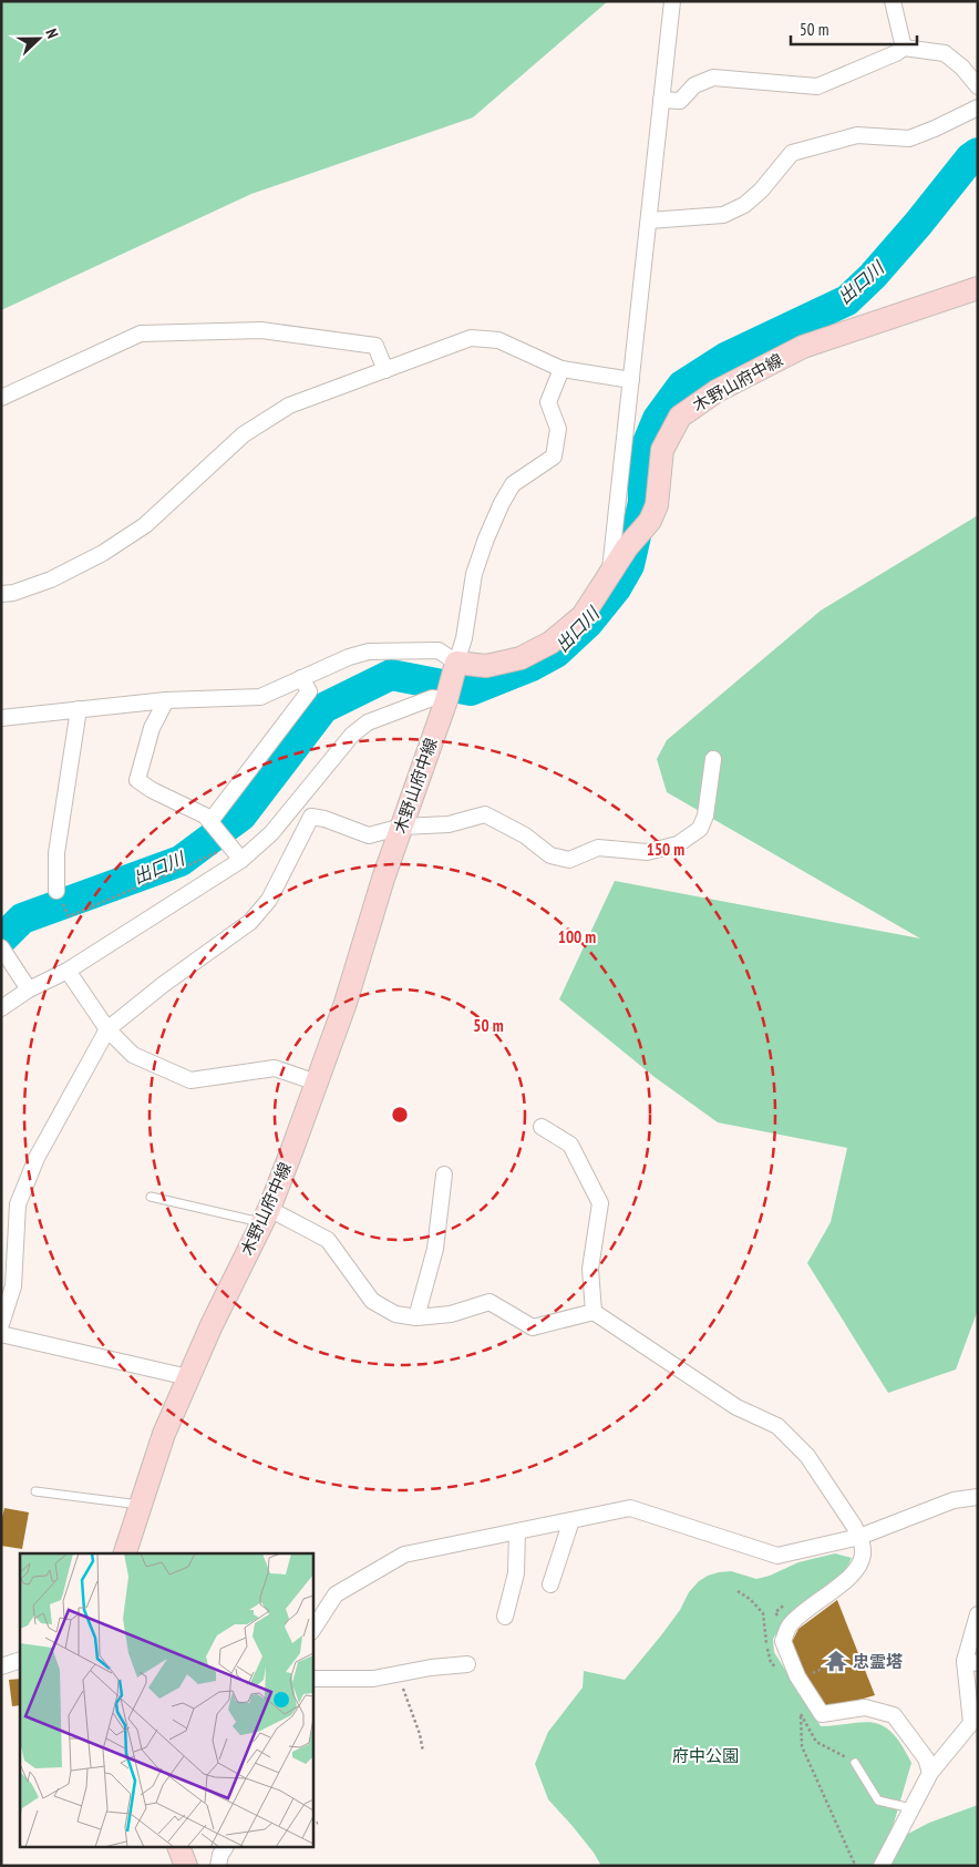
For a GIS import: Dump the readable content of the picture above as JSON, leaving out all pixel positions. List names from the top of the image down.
{
  "streets": {
    "main road": ["木野山府中線"]
  },
  "water": ["出口川"],
  "parks": ["府中公園"],
  "places": {
    "temple": ["忠霊塔"]
  },
  "scale_bar": "50 m",
  "north": "right",
  "rings": ["150 m", "100 m", "50 m"]
}
